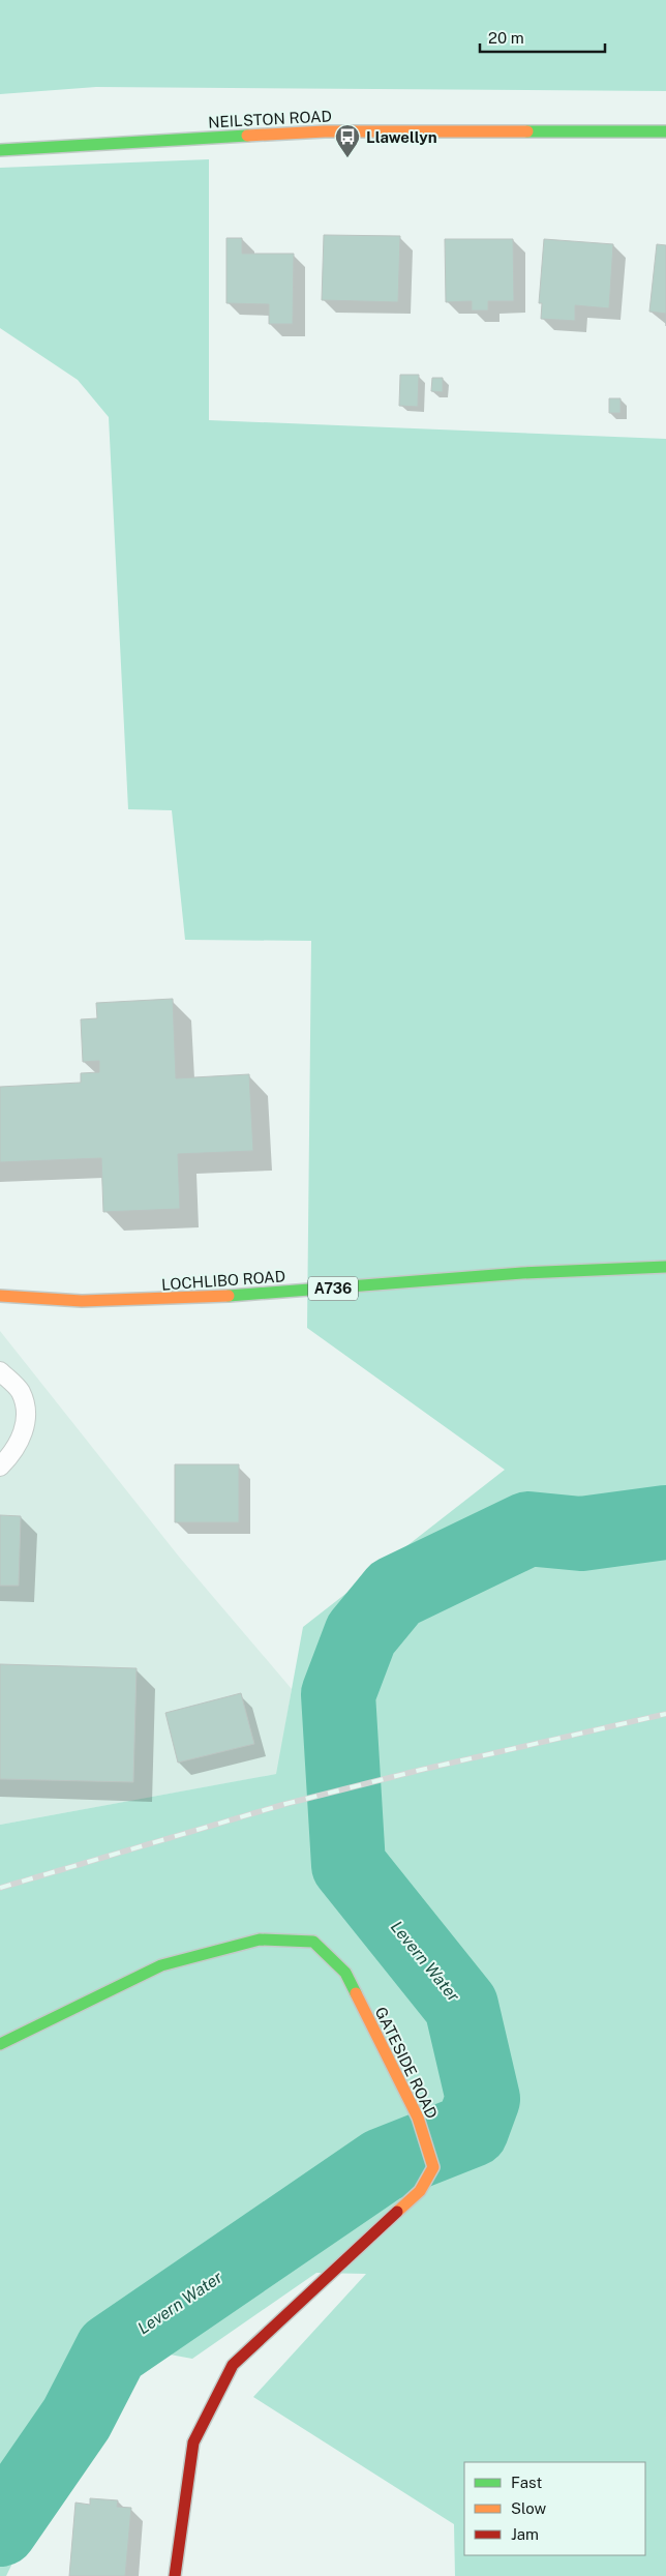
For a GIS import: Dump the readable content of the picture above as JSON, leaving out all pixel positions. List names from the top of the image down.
{
  "streets": {
    "street": [
      "NEILSTON ROAD",
      "LOCHLIBO ROAD",
      "A736",
      "GATESIDE ROAD"
    ]
  },
  "water": ["Levern Water"],
  "places": {
    "bus stop": ["Llawellyn"]
  },
  "legend": ["Fast", "Slow", "Jam"],
  "scale_bar": "20 m"
}
